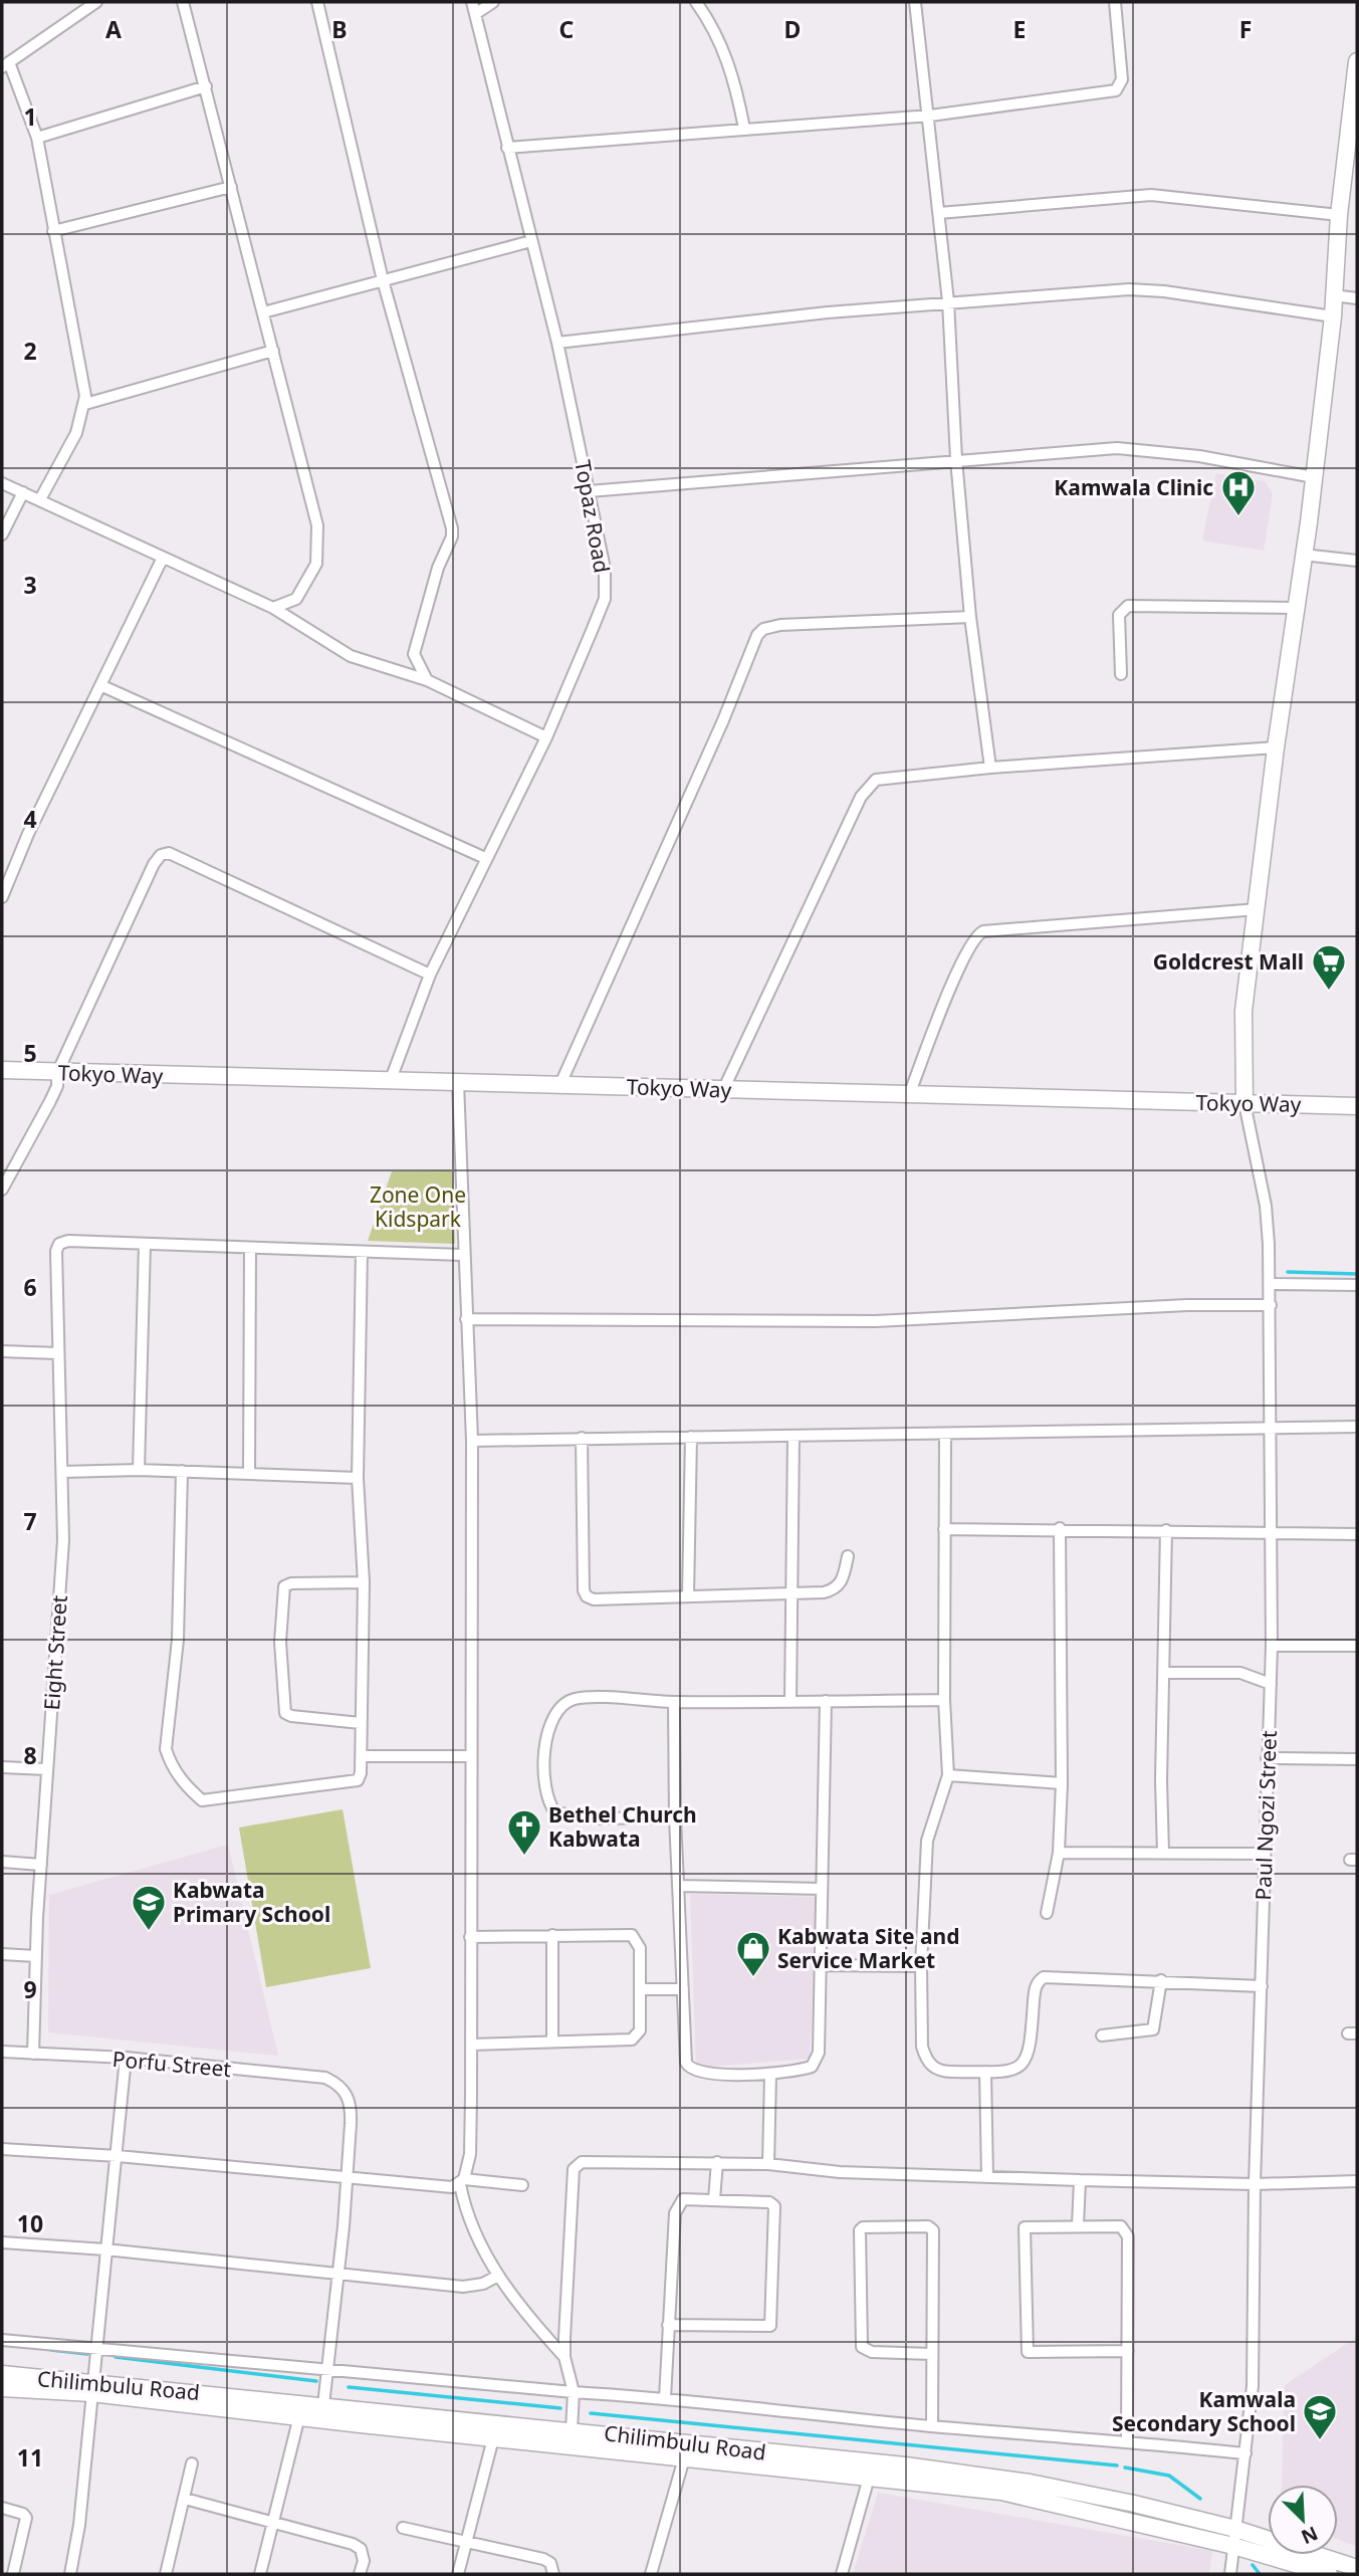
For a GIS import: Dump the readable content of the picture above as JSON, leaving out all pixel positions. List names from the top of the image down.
{
  "streets": {
    "main road": ["Tokyo Way", "Chilimbulu Road"],
    "street": [
      "Topaz Road",
      "Eight Street",
      "Paul Ngozi Street",
      "Porfu Street"
    ]
  },
  "crossings": [
    ["Topaz Road", "Tokyo Way"],
    ["Tokyo Way", "Paul Ngozi Street"],
    ["Eight Street", "Porfu Street"],
    ["Paul Ngozi Street", "Chilimbulu Road"]
  ],
  "parks": ["Zone One Kidspark"],
  "places": {
    "hospital": ["Kamwala Clinic"],
    "supermarket": ["Goldcrest Mall"],
    "church": ["Bethel Church Kabwata"],
    "school or university": ["Kabwata Primary School", "Kamwala Secondary School"],
    "shop": ["Kabwata Site and Service Market"]
  },
  "north": "bottom right",
  "grid": {
    "columns": [
      "A",
      "B",
      "C",
      "D",
      "E",
      "F"
    ],
    "rows": [
      "1",
      "2",
      "3",
      "4",
      "5",
      "6",
      "7",
      "8",
      "9",
      "10",
      "11"
    ]
  }
}
